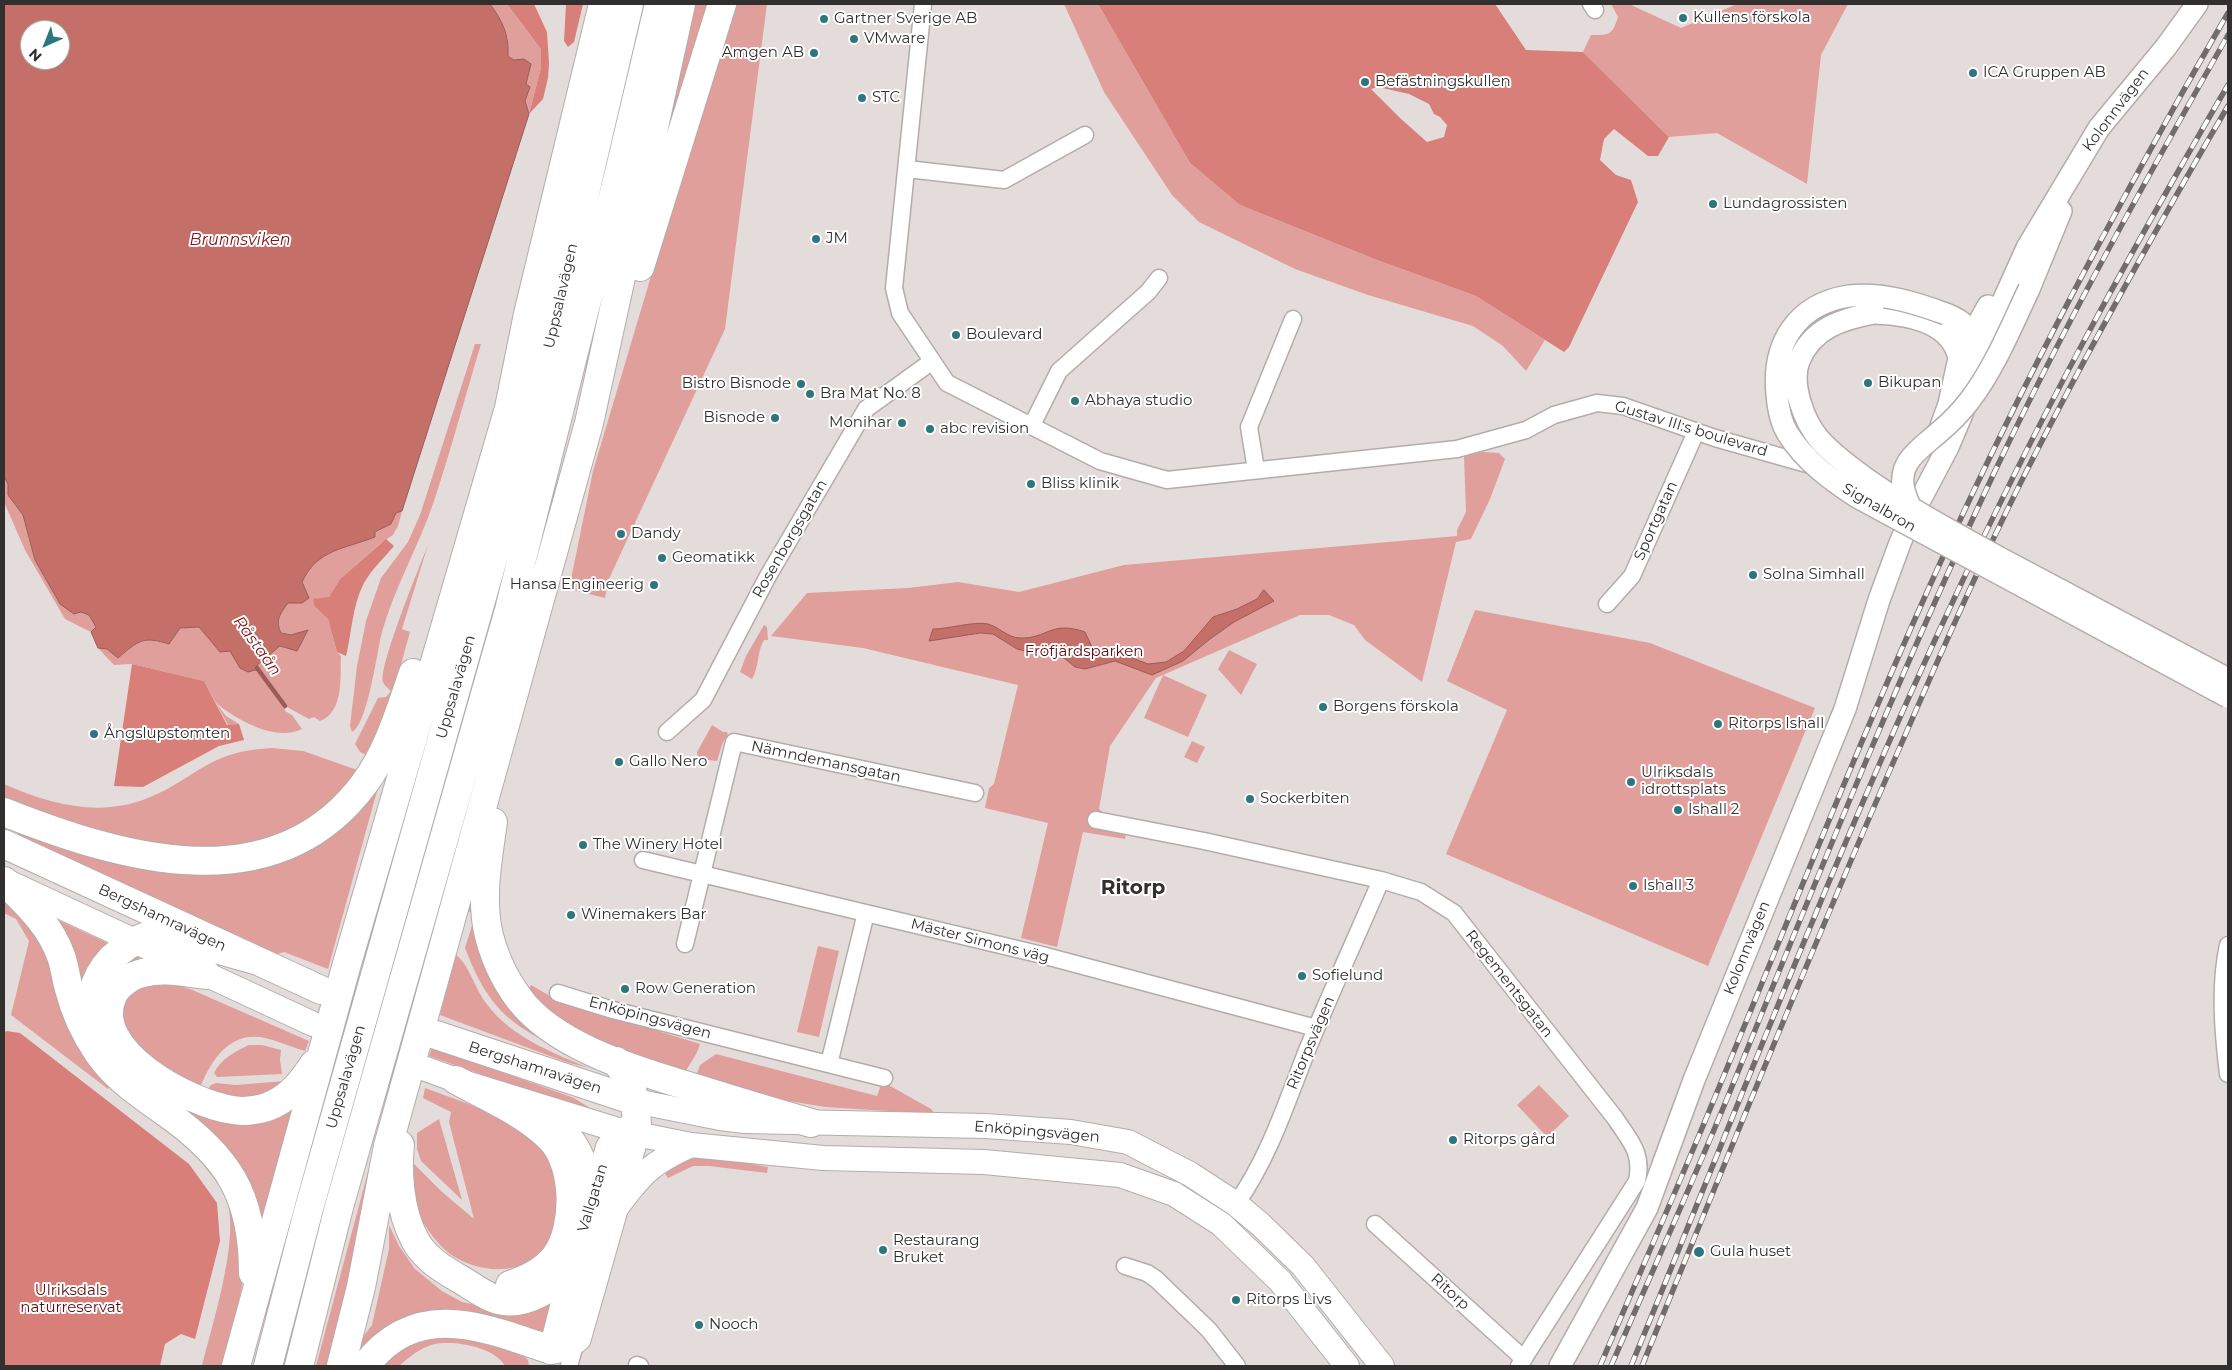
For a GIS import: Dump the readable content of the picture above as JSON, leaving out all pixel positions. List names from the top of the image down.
{
  "streets": {
    "highway": ["Uppsalavägen", "Bergshamravägen", "Vallgatan"],
    "main road": ["Enköpingsvägen"],
    "street": [
      "Kolonnvägen",
      "Gustav III:s boulevard",
      "Signalbron",
      "Sportgatan",
      "Rosenborgsgatan",
      "Nämndemansgatan",
      "Mäster Simons väg",
      "Regementsgatan",
      "Ritorpsvägen",
      "Ritorp"
    ]
  },
  "crossings": [
    ["Kolonnvägen", "Gustav III:s boulevard"],
    ["Kolonnvägen", "Signalbron"],
    ["Gustav III:s boulevard", "Signalbron"],
    ["Gustav III:s boulevard", "Sportgatan"],
    ["Gustav III:s boulevard", "Rosenborgsgatan"],
    ["Nämndemansgatan", "Mäster Simons väg"],
    ["Bergshamravägen", "Enköpingsvägen"],
    ["Bergshamravägen", "Vallgatan"],
    ["Mäster Simons väg", "Ritorpsvägen"],
    ["Regementsgatan", "Ritorpsvägen"],
    ["Regementsgatan", "Ritorp"],
    ["Enköpingsvägen", "Ritorpsvägen"],
    ["Enköpingsvägen", "Vallgatan"]
  ],
  "districts": ["Ritorp"],
  "water": ["Brunnsviken", "Råstaån"],
  "parks": ["Fröfjärdsparken", "Ulriksdals naturreservat"],
  "places": [
    "Kullens förskola",
    "Gartner Sverige AB",
    "VMware",
    "Amgen AB",
    "ICA Gruppen AB",
    "Befästningskullen",
    "STC",
    "Lundagrossisten",
    "JM",
    "Boulevard",
    "Bikupan",
    "Bistro Bisnode",
    "Bra Mat No. 8",
    "Abhaya studio",
    "Bisnode",
    "Monihar",
    "abc revision",
    "Bliss klinik",
    "Dandy",
    "Geomatikk",
    "Solna Simhall",
    "Hansa Engineerig",
    "Borgens förskola",
    "Ritorps Ishall",
    "Ångslupstomten",
    "Gallo Nero",
    "Ulriksdals idrottsplats",
    "Sockerbiten",
    "Ishall 2",
    "The Winery Hotel",
    "Ishall 3",
    "Winemakers Bar",
    "Sofielund",
    "Row Generation",
    "Ritorps gård",
    "Restaurang Bruket",
    "Gula huset",
    "Ritorps Livs",
    "Nooch"
  ],
  "north": "bottom left"
}
